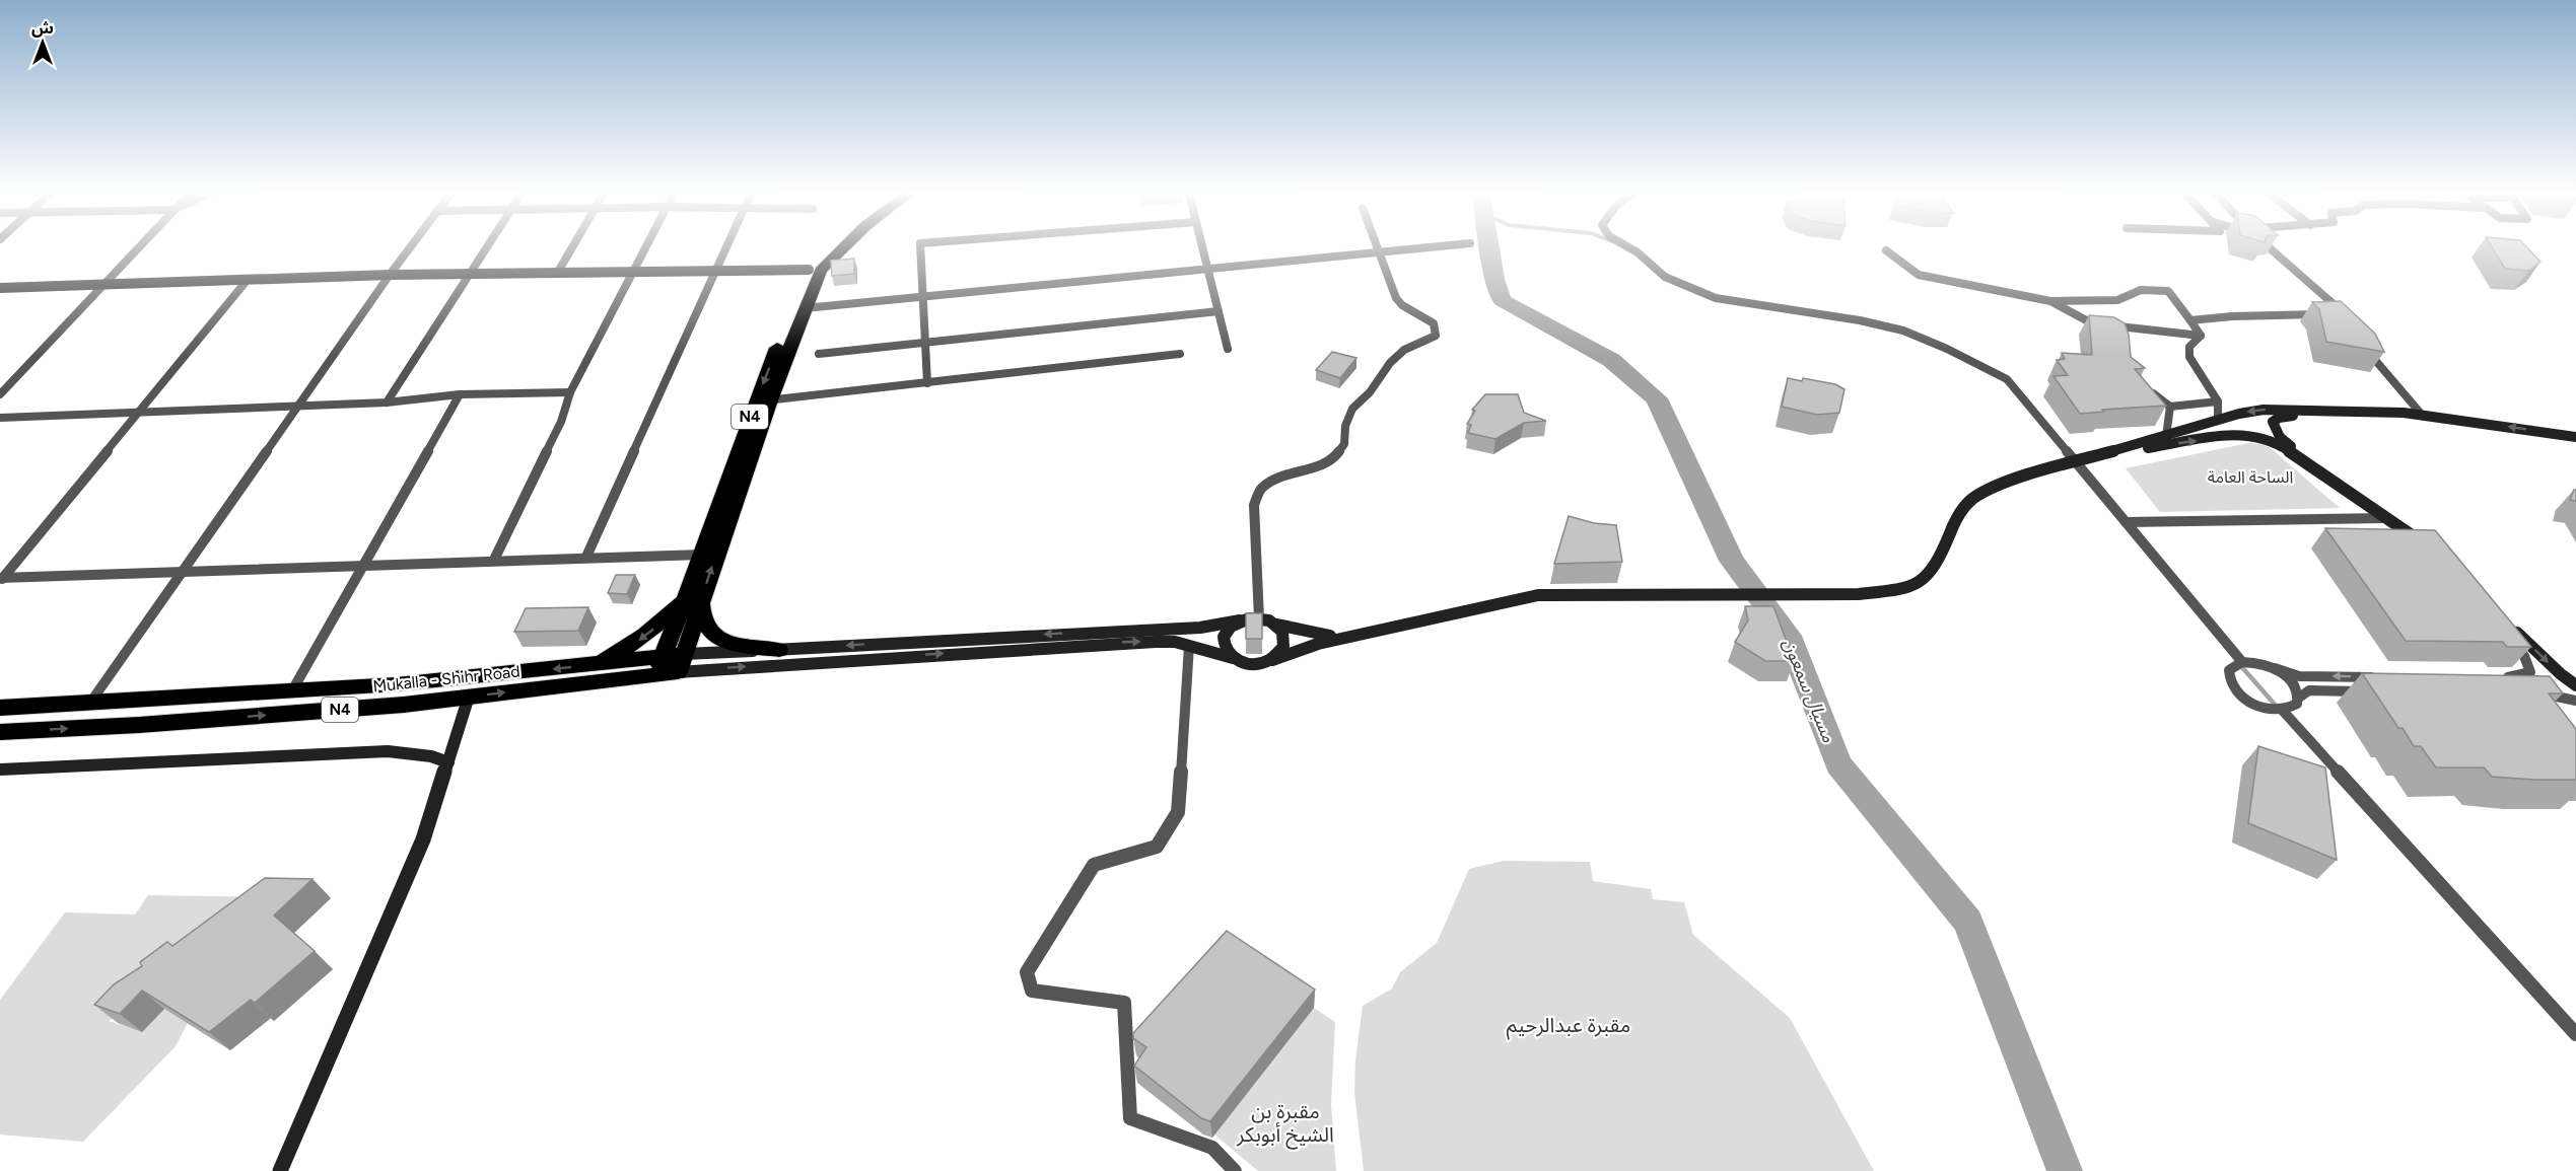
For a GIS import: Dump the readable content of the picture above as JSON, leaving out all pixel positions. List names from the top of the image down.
{
  "streets": {
    "highway": ["N4", "Mukalla - Shihr Road"]
  },
  "crossings": [
    ["N4", "Mukalla - Shihr Road"]
  ],
  "water": ["مسيال سمعون"],
  "parks": ["الساحة العامة", "مقبرة عبدالرحيم", "مقبرة بن الشيخ أبوبكر"],
  "north": "top"
}
